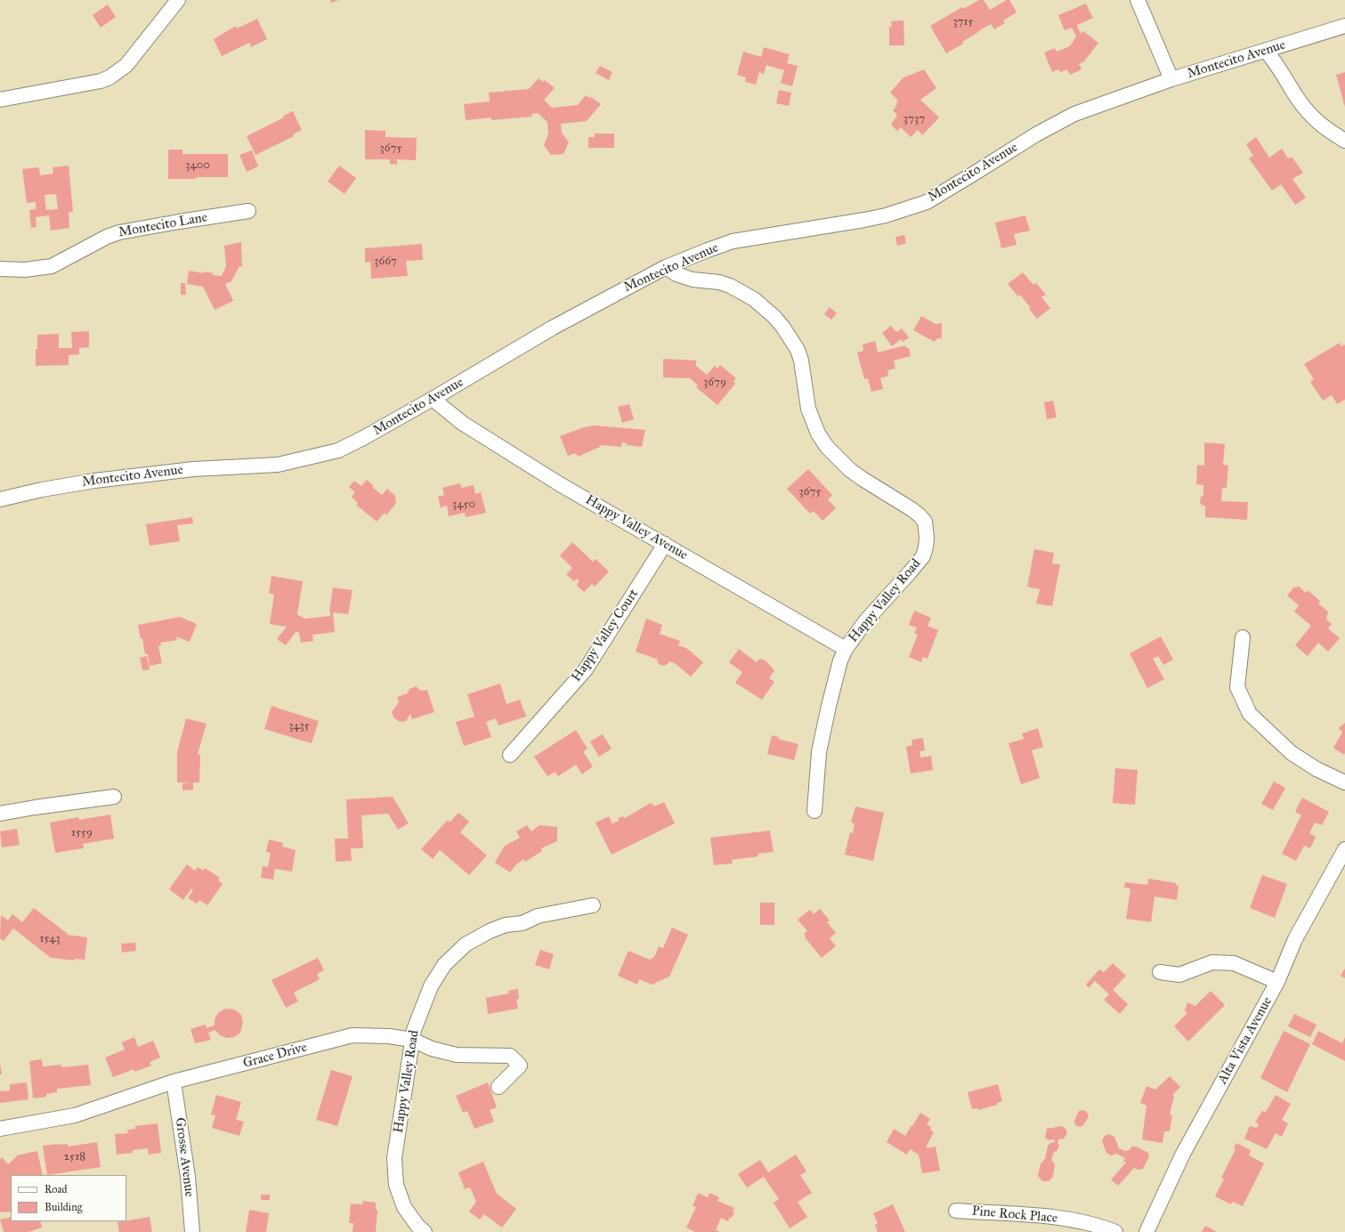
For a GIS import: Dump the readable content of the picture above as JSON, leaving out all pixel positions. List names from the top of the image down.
{
  "streets": {
    "street": [
      "Montecito Avenue",
      "Montecito Lane",
      "Happy Valley Avenue",
      "Happy Valley Road",
      "Happy Valley Court",
      "Alta Vista Avenue",
      "Grace Drive",
      "Grosse Avenue",
      "Pine Rock Place"
    ]
  },
  "crossings": [
    ["Montecito Avenue", "Happy Valley Avenue"],
    ["Montecito Avenue", "Happy Valley Road"],
    ["Happy Valley Avenue", "Happy Valley Road"],
    ["Happy Valley Avenue", "Happy Valley Court"],
    ["Happy Valley Road", "Grace Drive"],
    ["Grace Drive", "Grosse Avenue"]
  ],
  "house_numbers": [
    "3715",
    "3737",
    "3675",
    "3400",
    "3667",
    "3679",
    "3675",
    "3450",
    "3435",
    "1559",
    "1543",
    "2518"
  ],
  "legend": ["Road", "Building"]
}
